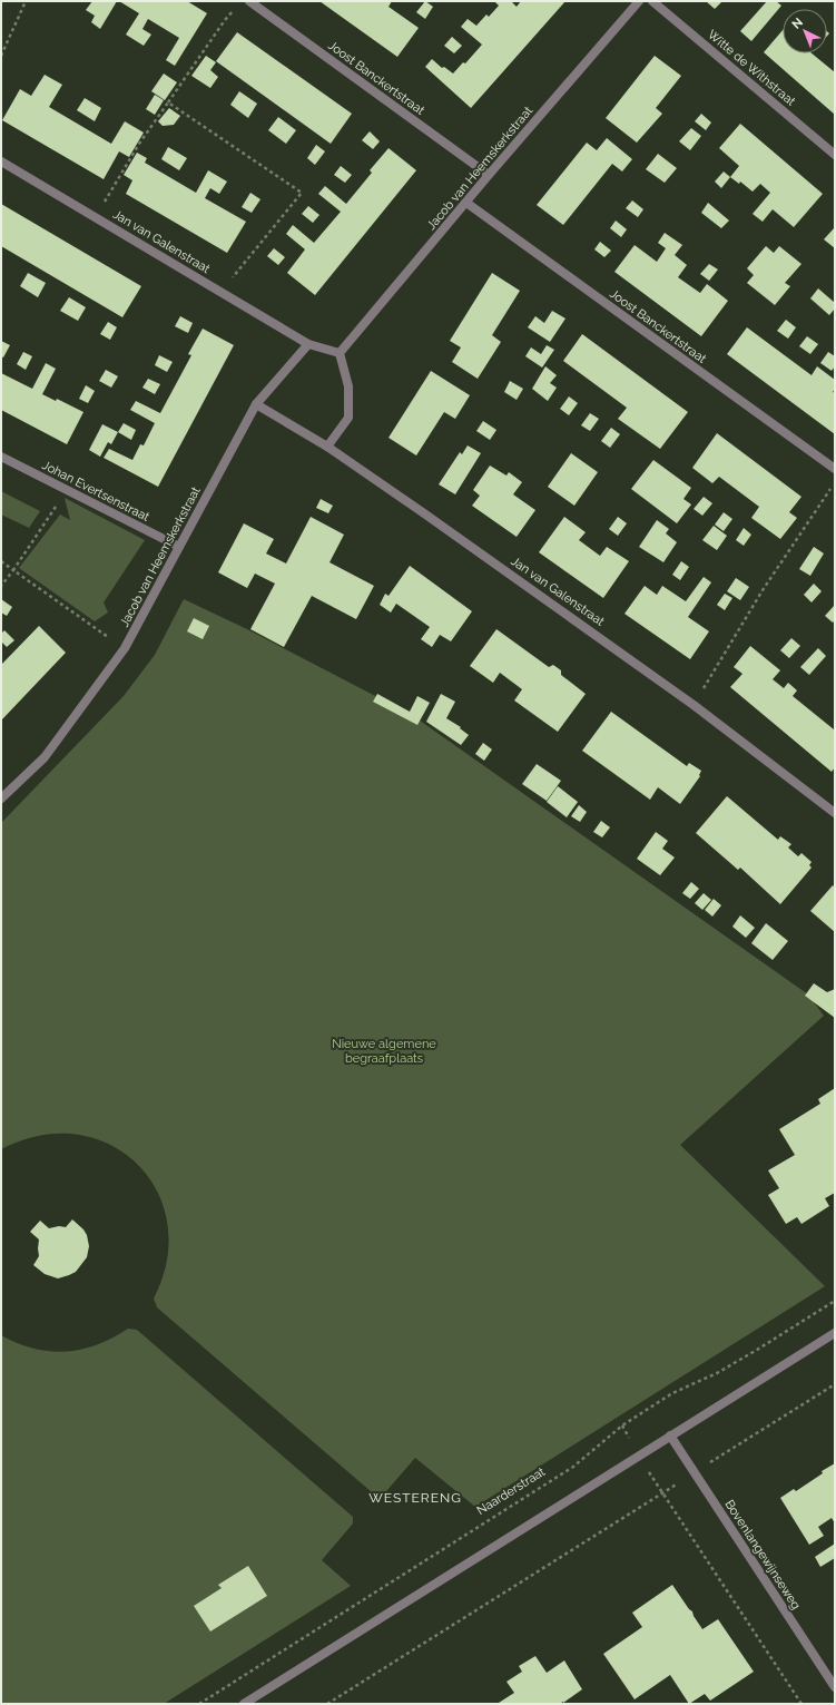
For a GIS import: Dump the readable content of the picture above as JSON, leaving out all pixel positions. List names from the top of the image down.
{
  "streets": {
    "street": [
      "Witte de Withstraat",
      "Joost Banckertstraat",
      "Jacob van Heemskerkstraat",
      "Jan van Galenstraat",
      "Johan Evertsenstraat",
      "Bovenlangewijnseweg"
    ],
    "path": ["Naarderstraat"]
  },
  "crossings": [
    ["Joost Banckertstraat", "Jacob van Heemskerkstraat"],
    ["Jacob van Heemskerkstraat", "Jan van Galenstraat"],
    ["Jacob van Heemskerkstraat", "Johan Evertsenstraat"]
  ],
  "districts": ["WESTERENG"],
  "parks": ["Nieuwe algemene begraafplaats"],
  "north": "top left"
}
